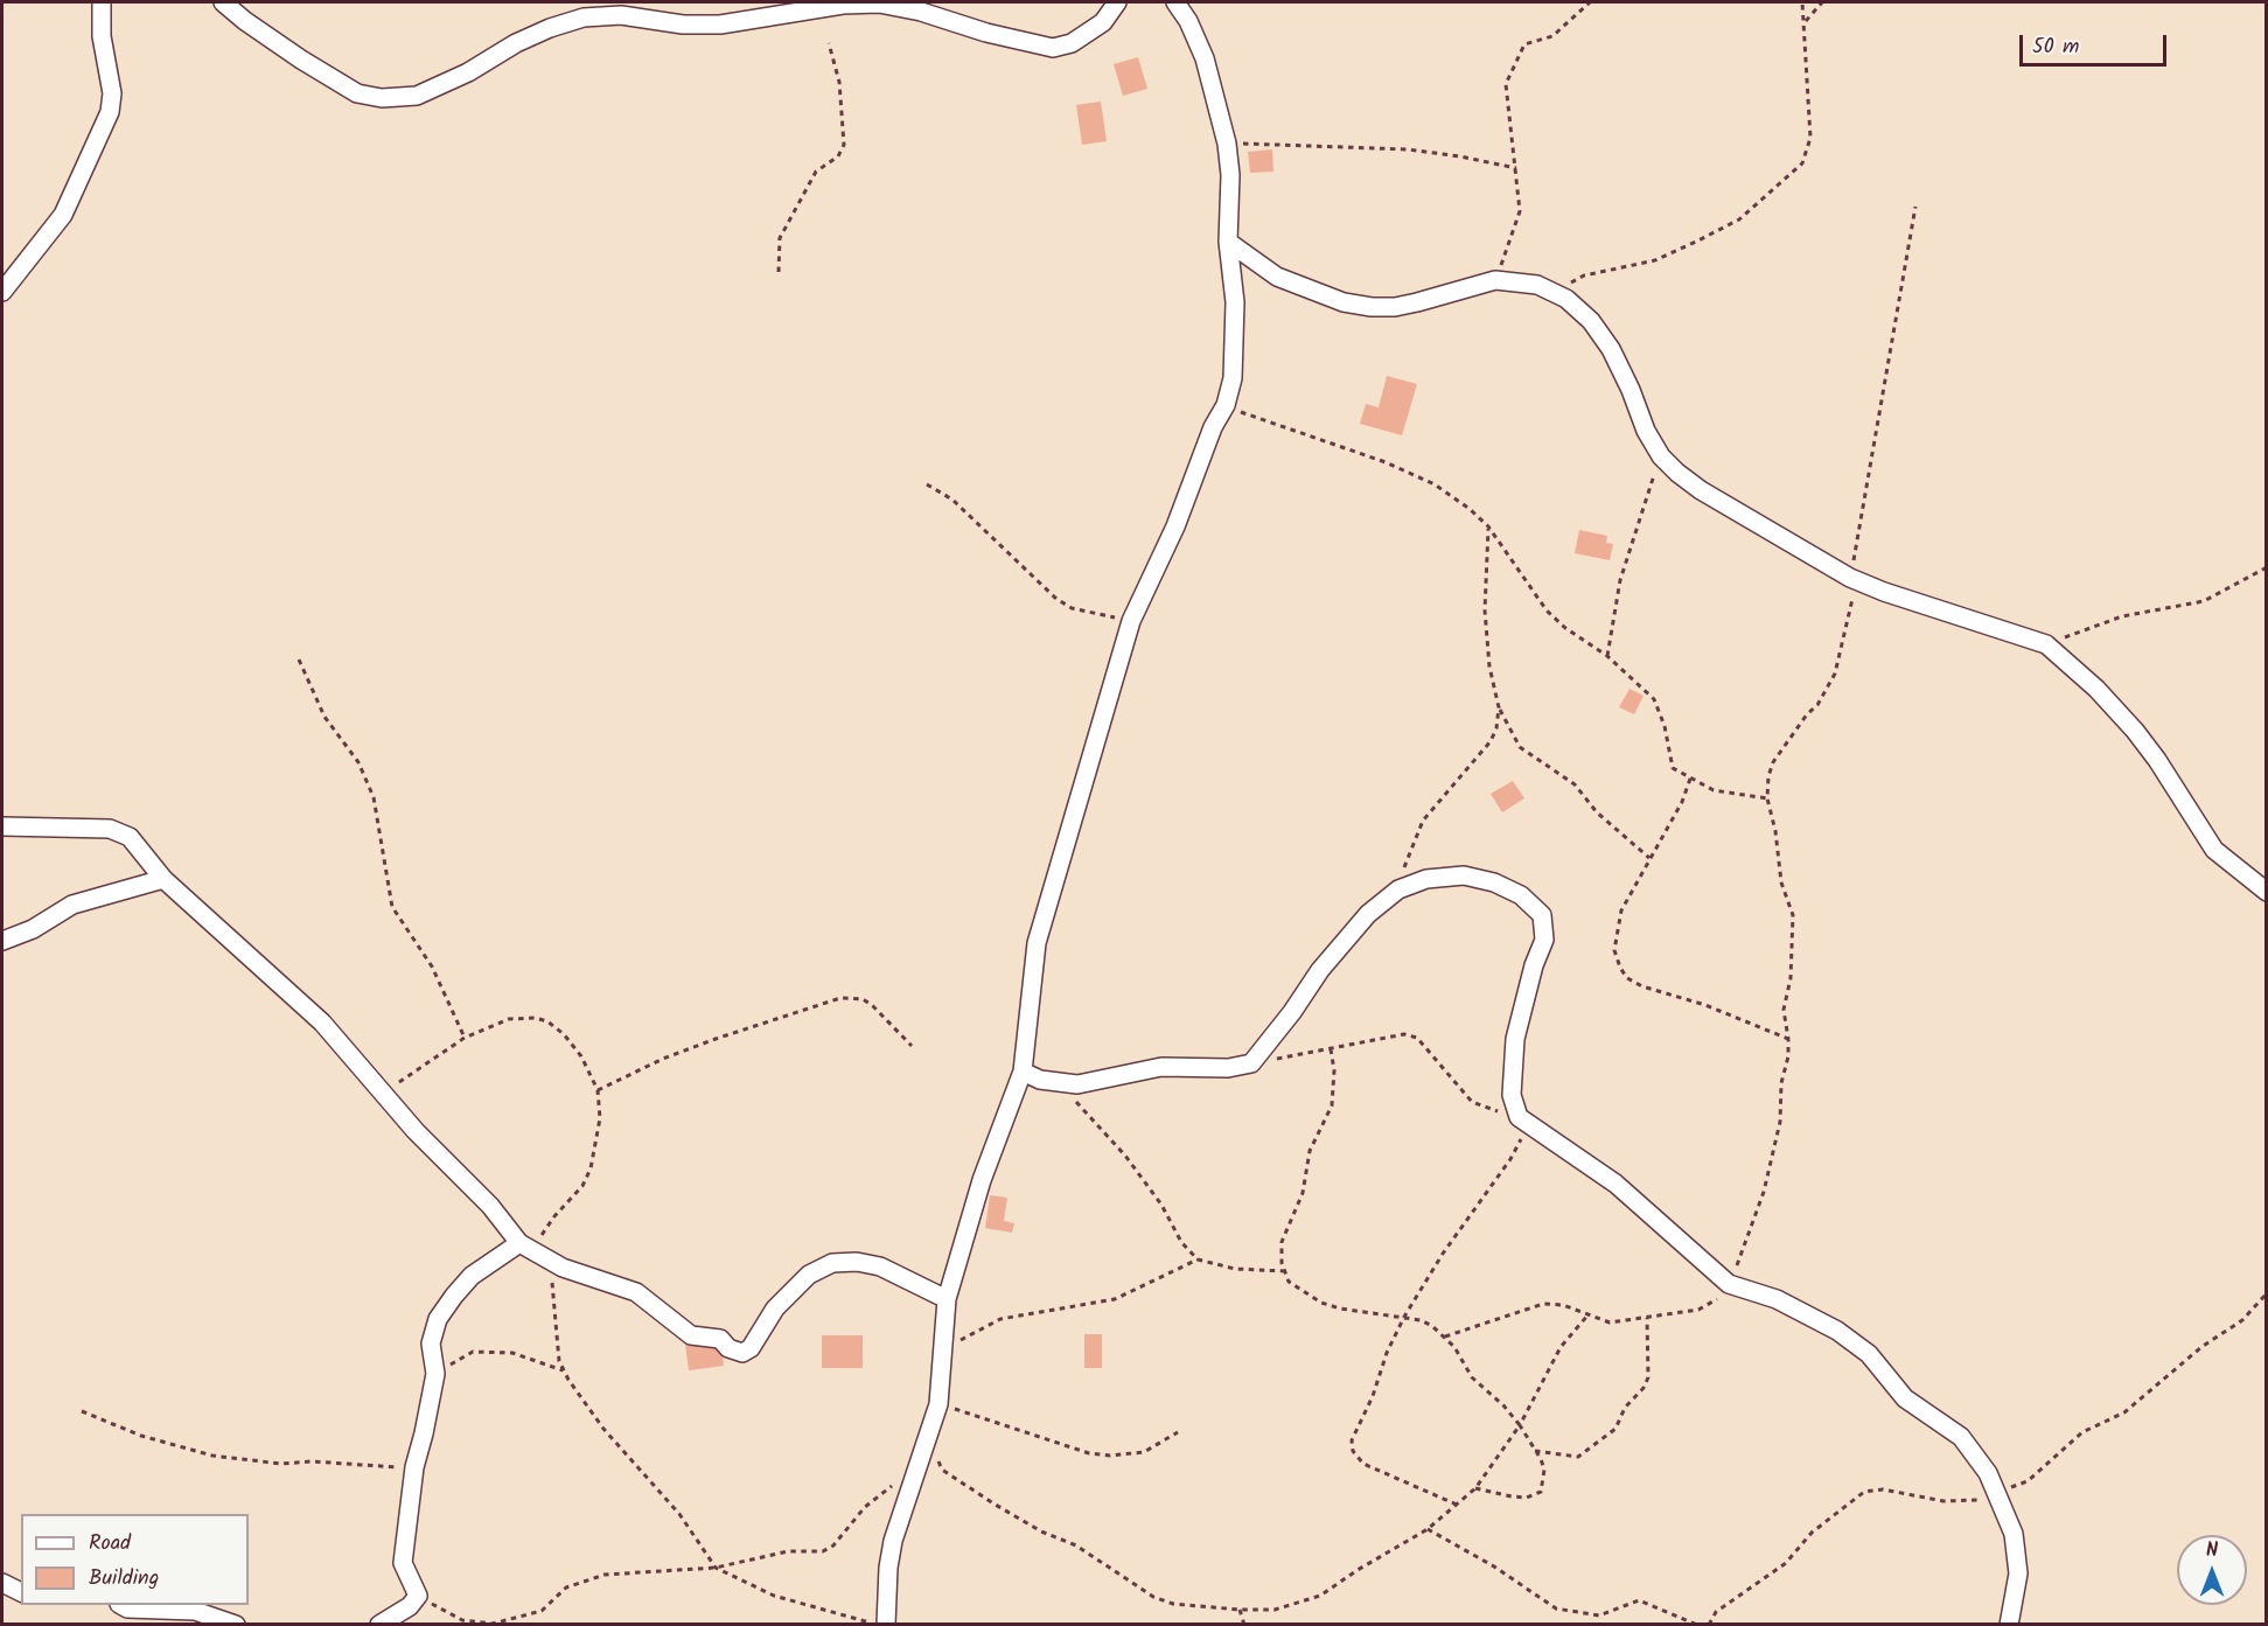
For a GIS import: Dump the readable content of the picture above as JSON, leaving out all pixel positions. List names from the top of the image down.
{
  "legend": ["Road", "Building"],
  "scale_bar": "50 m",
  "north": "top"
}
